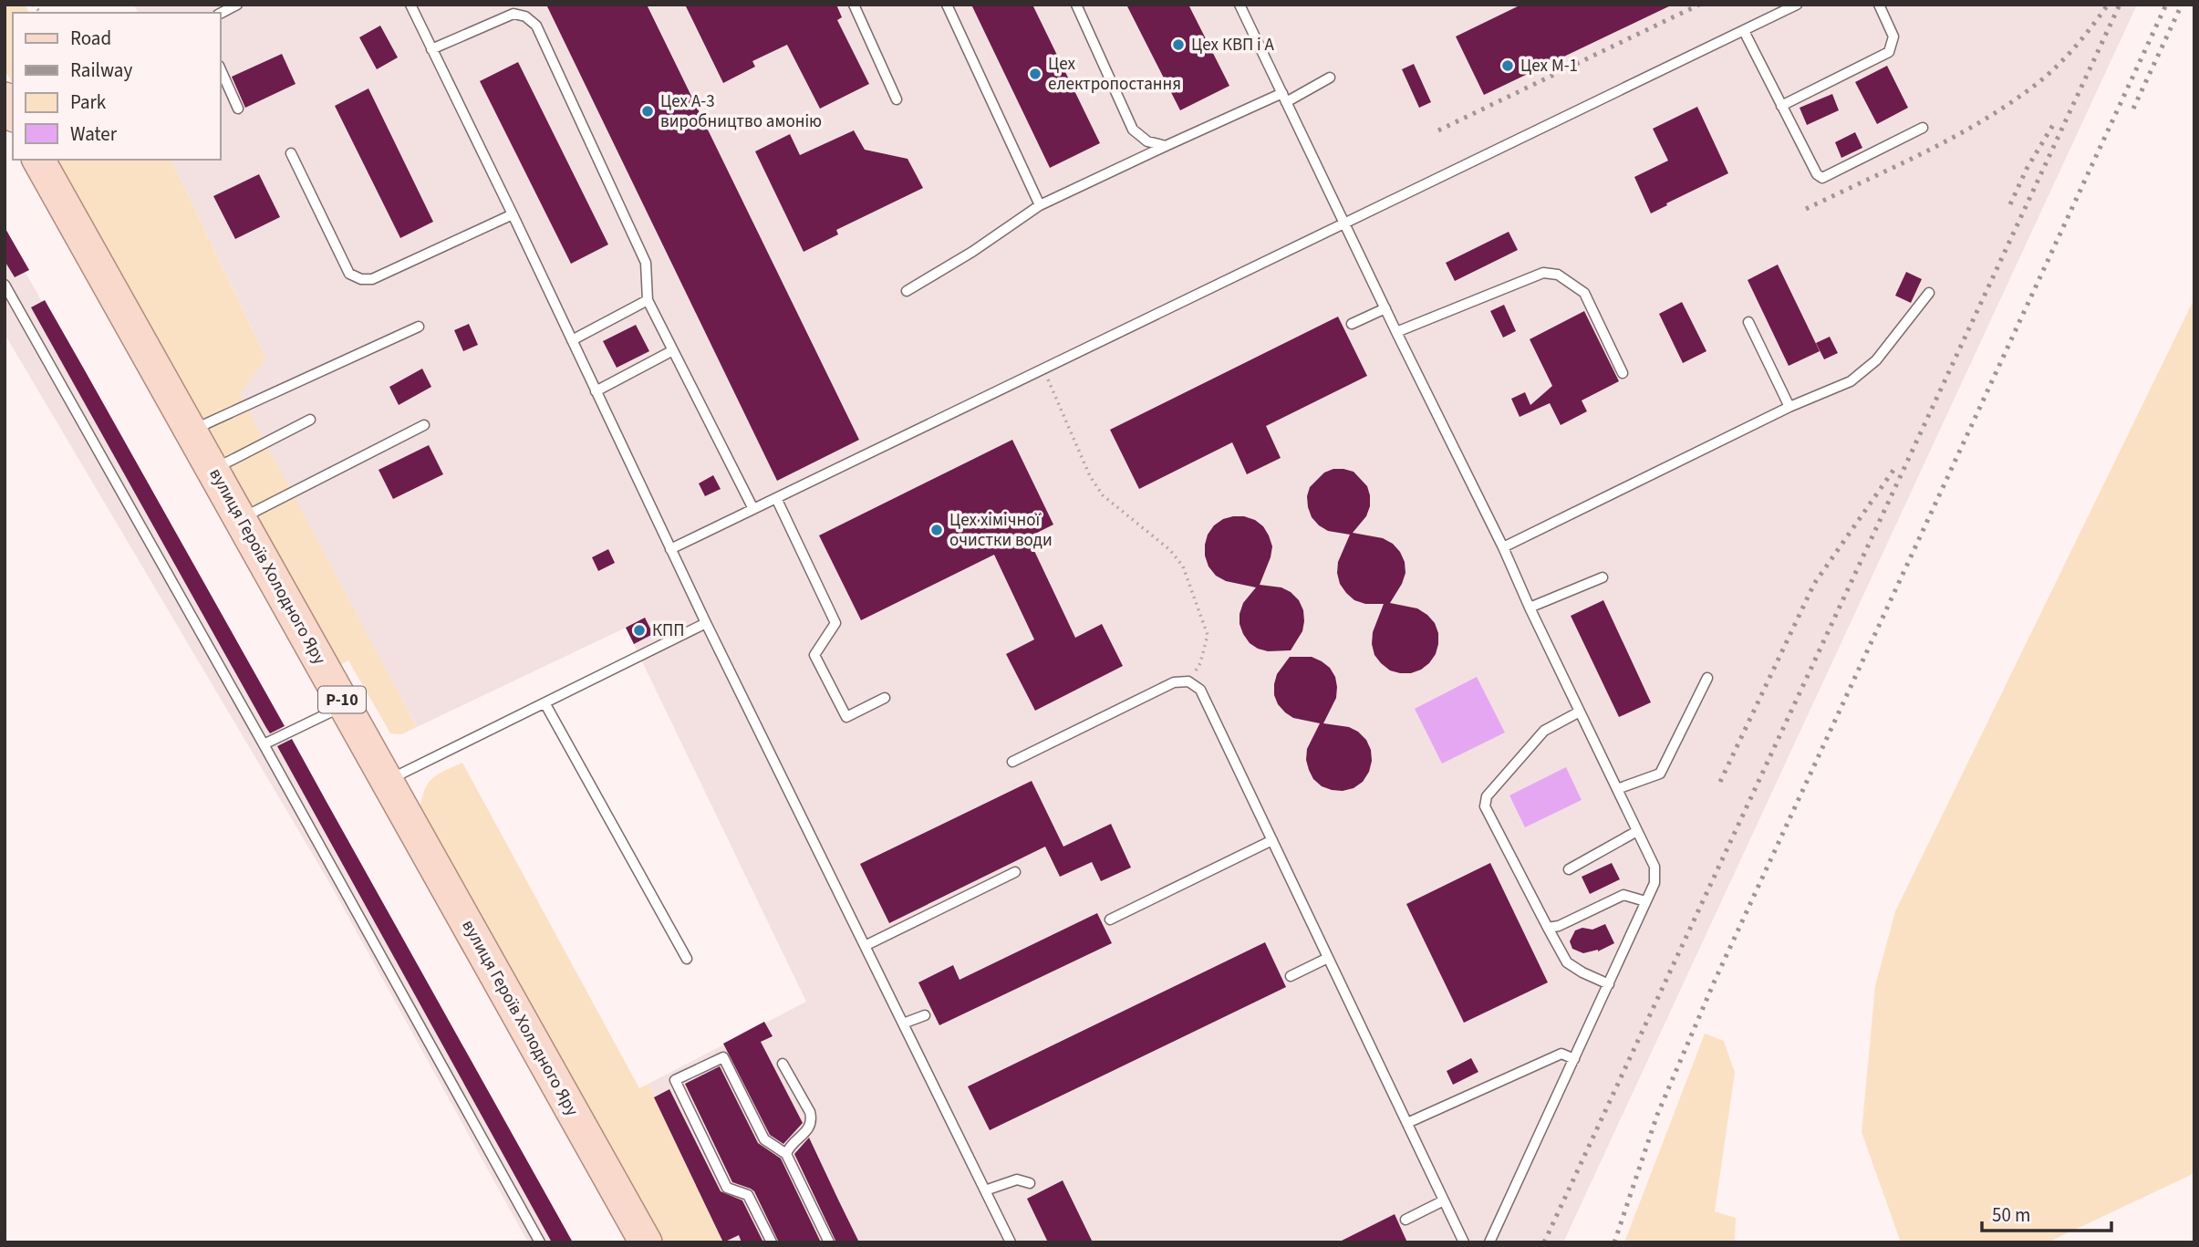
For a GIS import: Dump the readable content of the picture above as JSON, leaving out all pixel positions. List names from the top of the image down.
{
  "streets": {
    "main road": ["вулиця Героїв Холодного Яру", "Р-10"]
  },
  "places": [
    "Цех КВП і А",
    "Цех М-1",
    "Цех електропостання",
    "Цех А-3 виробництво амонію",
    "Цех хімічної очистки води",
    "КПП"
  ],
  "legend": [
    "Road",
    "Railway",
    "Park",
    "Water"
  ],
  "scale_bar": "50 m"
}
